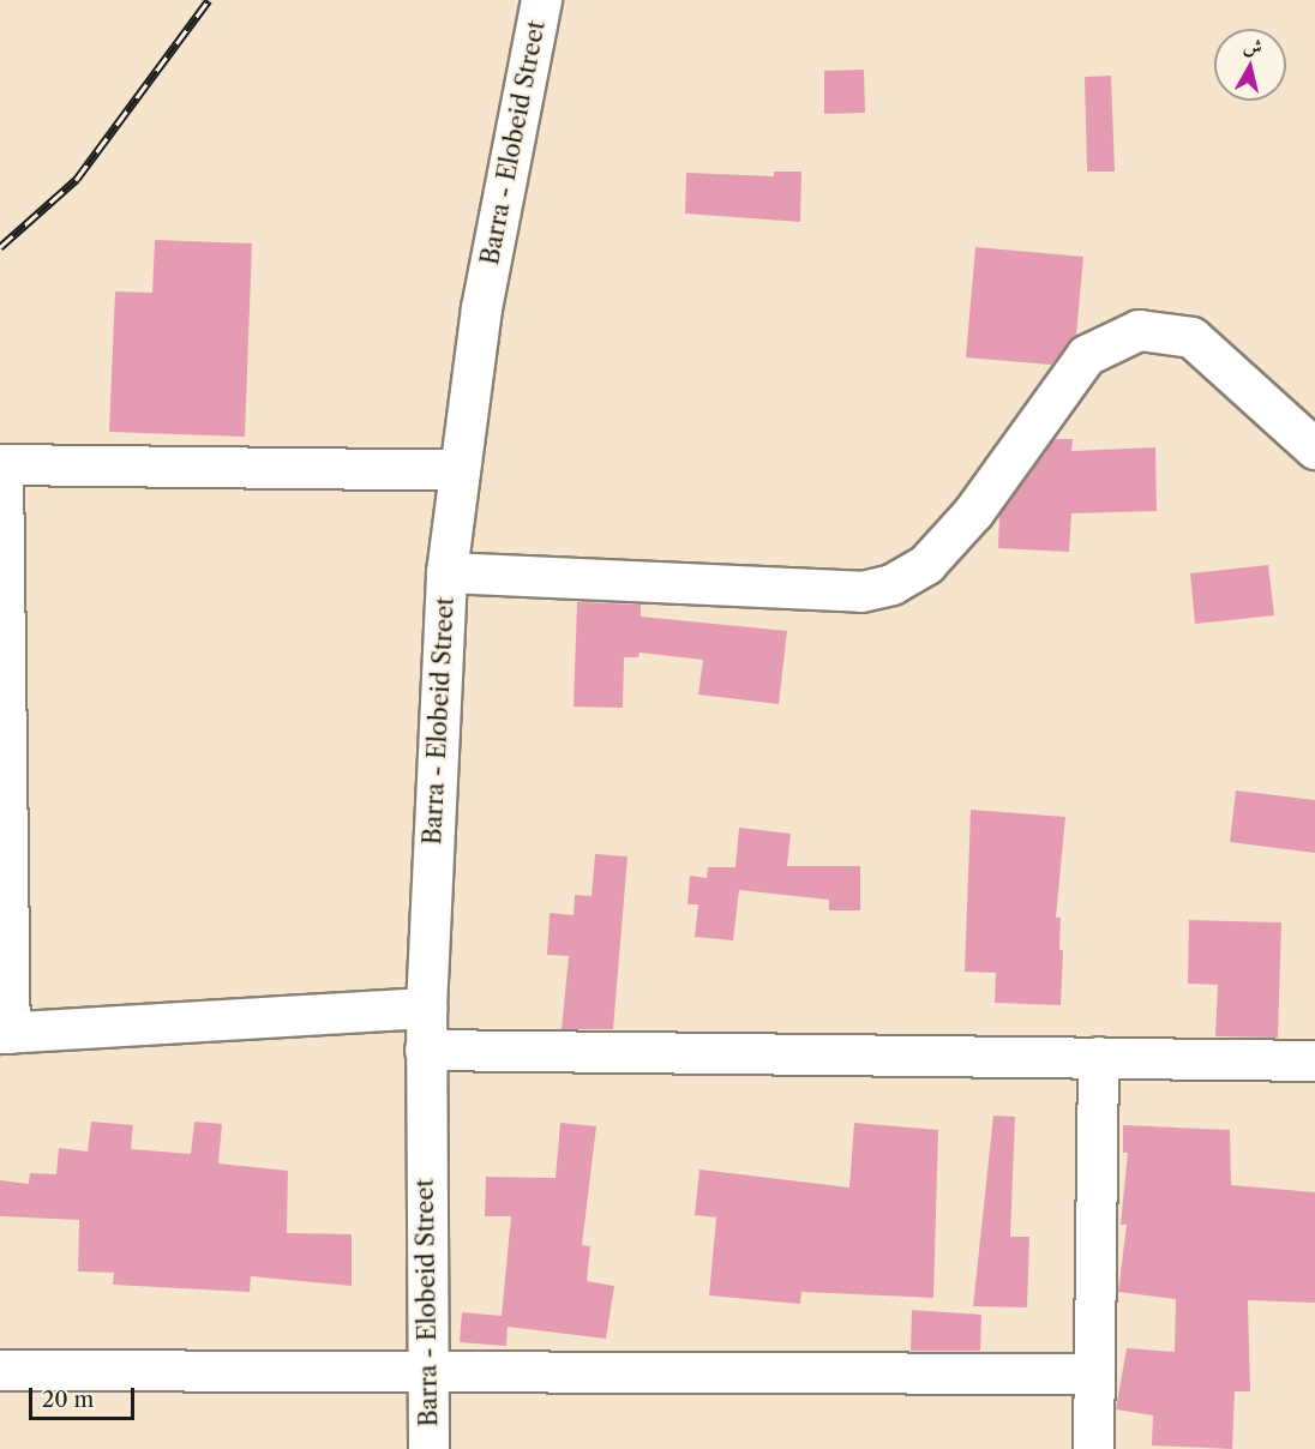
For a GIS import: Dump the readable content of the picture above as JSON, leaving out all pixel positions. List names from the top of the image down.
{
  "streets": {
    "street": ["Barra - Elobeid Street"]
  },
  "scale_bar": "20 m",
  "north": "top"
}
